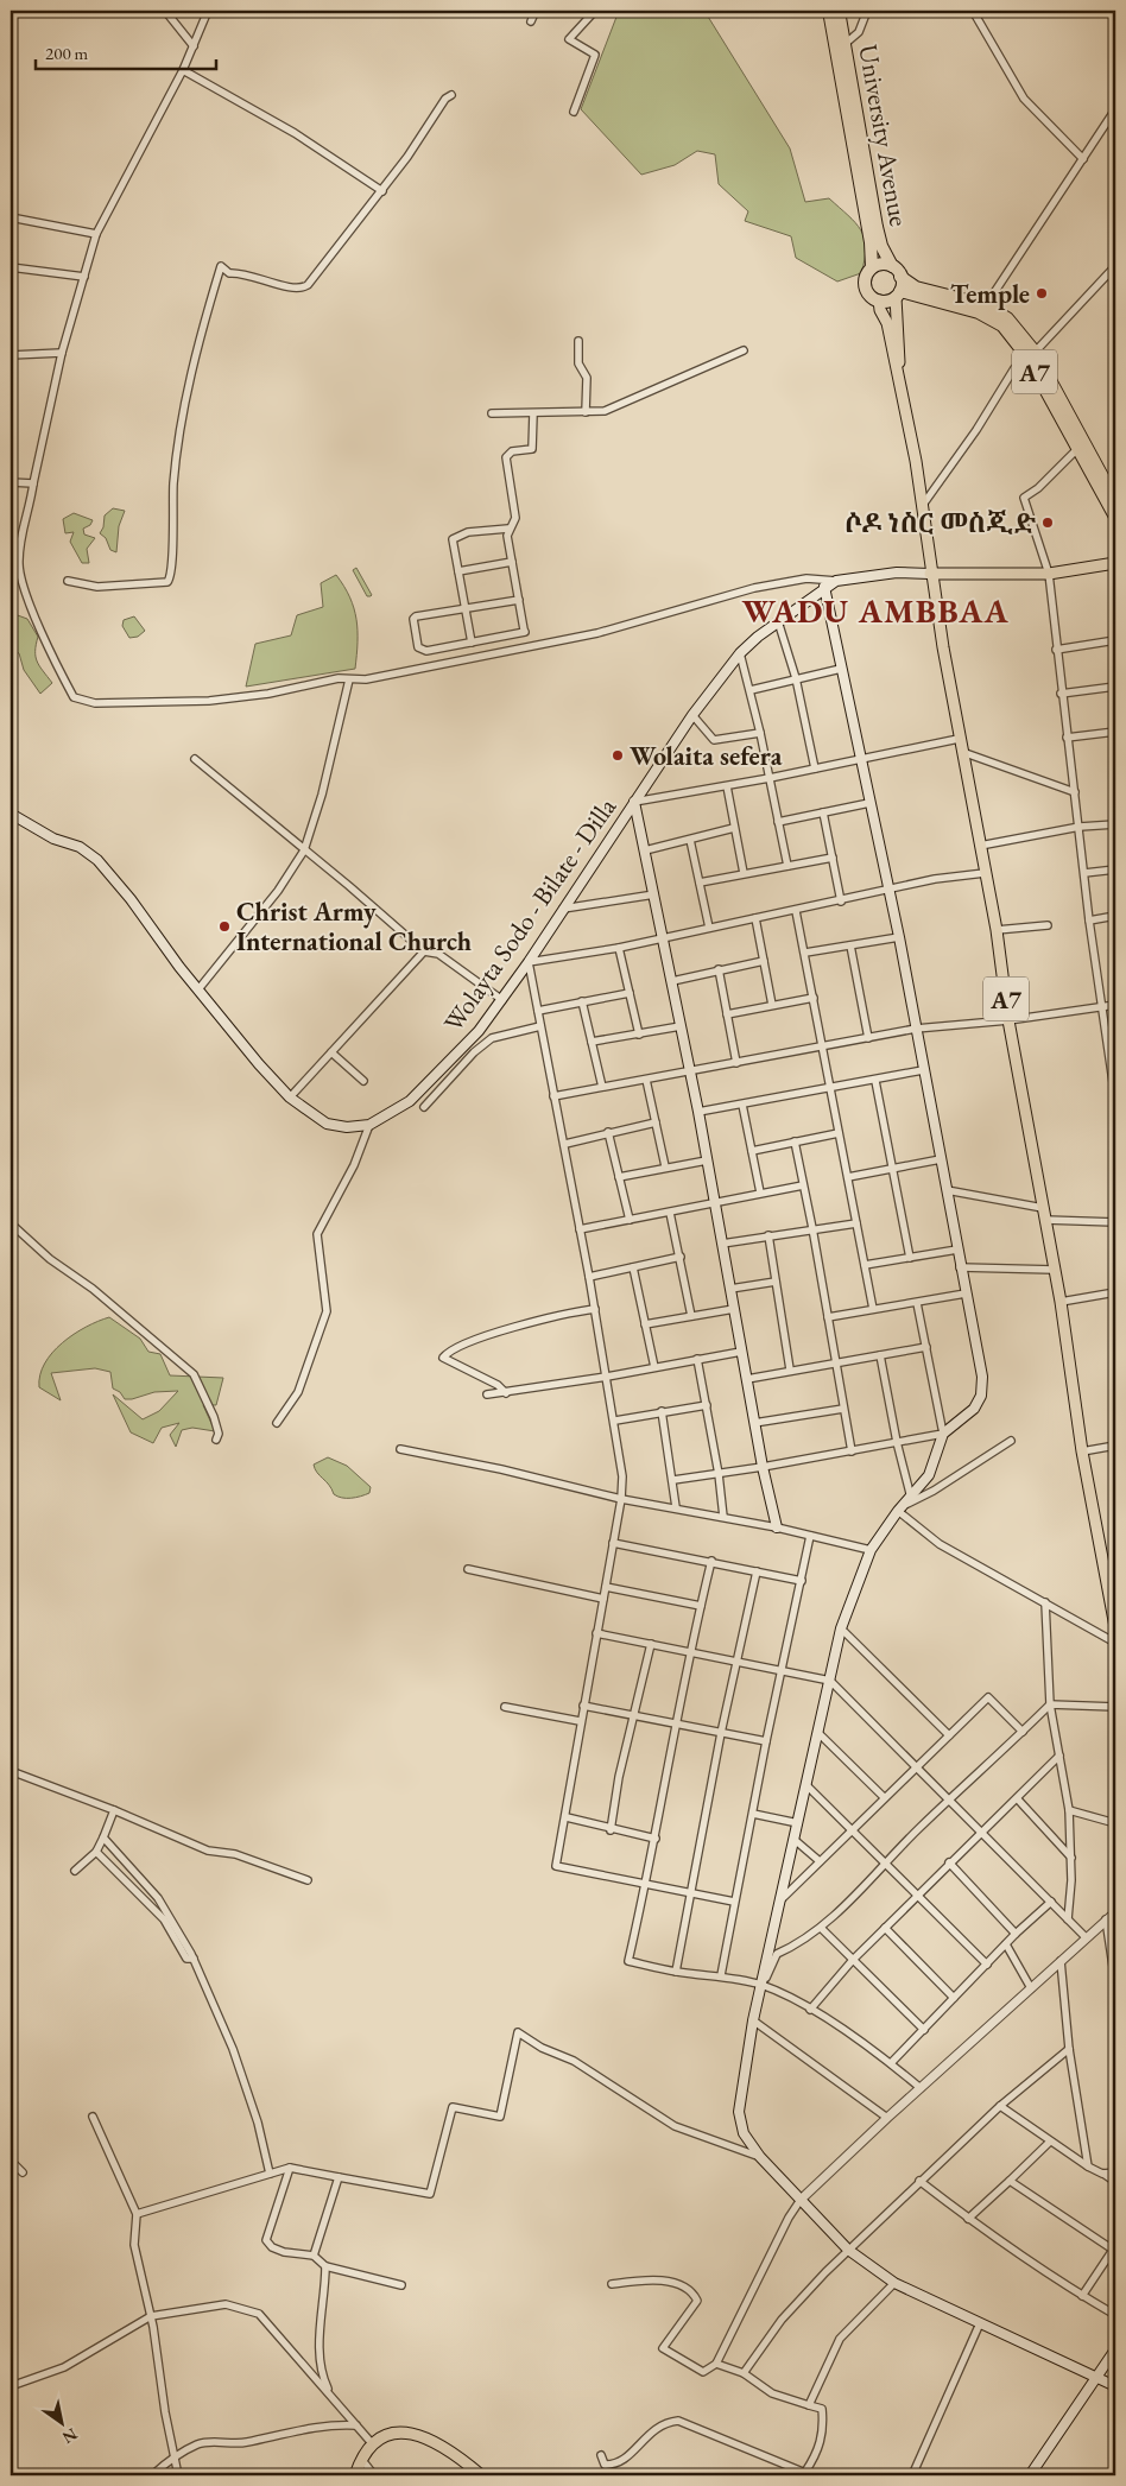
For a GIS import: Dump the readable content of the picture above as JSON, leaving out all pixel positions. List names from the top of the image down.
{
  "streets": {
    "highway": ["University Avenue", "A7"],
    "main road": ["Wolayta Sodo - Bilate - Dilla"]
  },
  "crossings": [
    ["University Avenue", "A7"],
    ["A7", "Wolayta Sodo - Bilate - Dilla"]
  ],
  "districts": ["WADU AMBBAA"],
  "places": [
    "Temple",
    "ሶዶ ነስር መስጂድ",
    "Wolaita sefera",
    "Christ Army International Church"
  ],
  "scale_bar": "200 m",
  "north": "bottom right"
}
